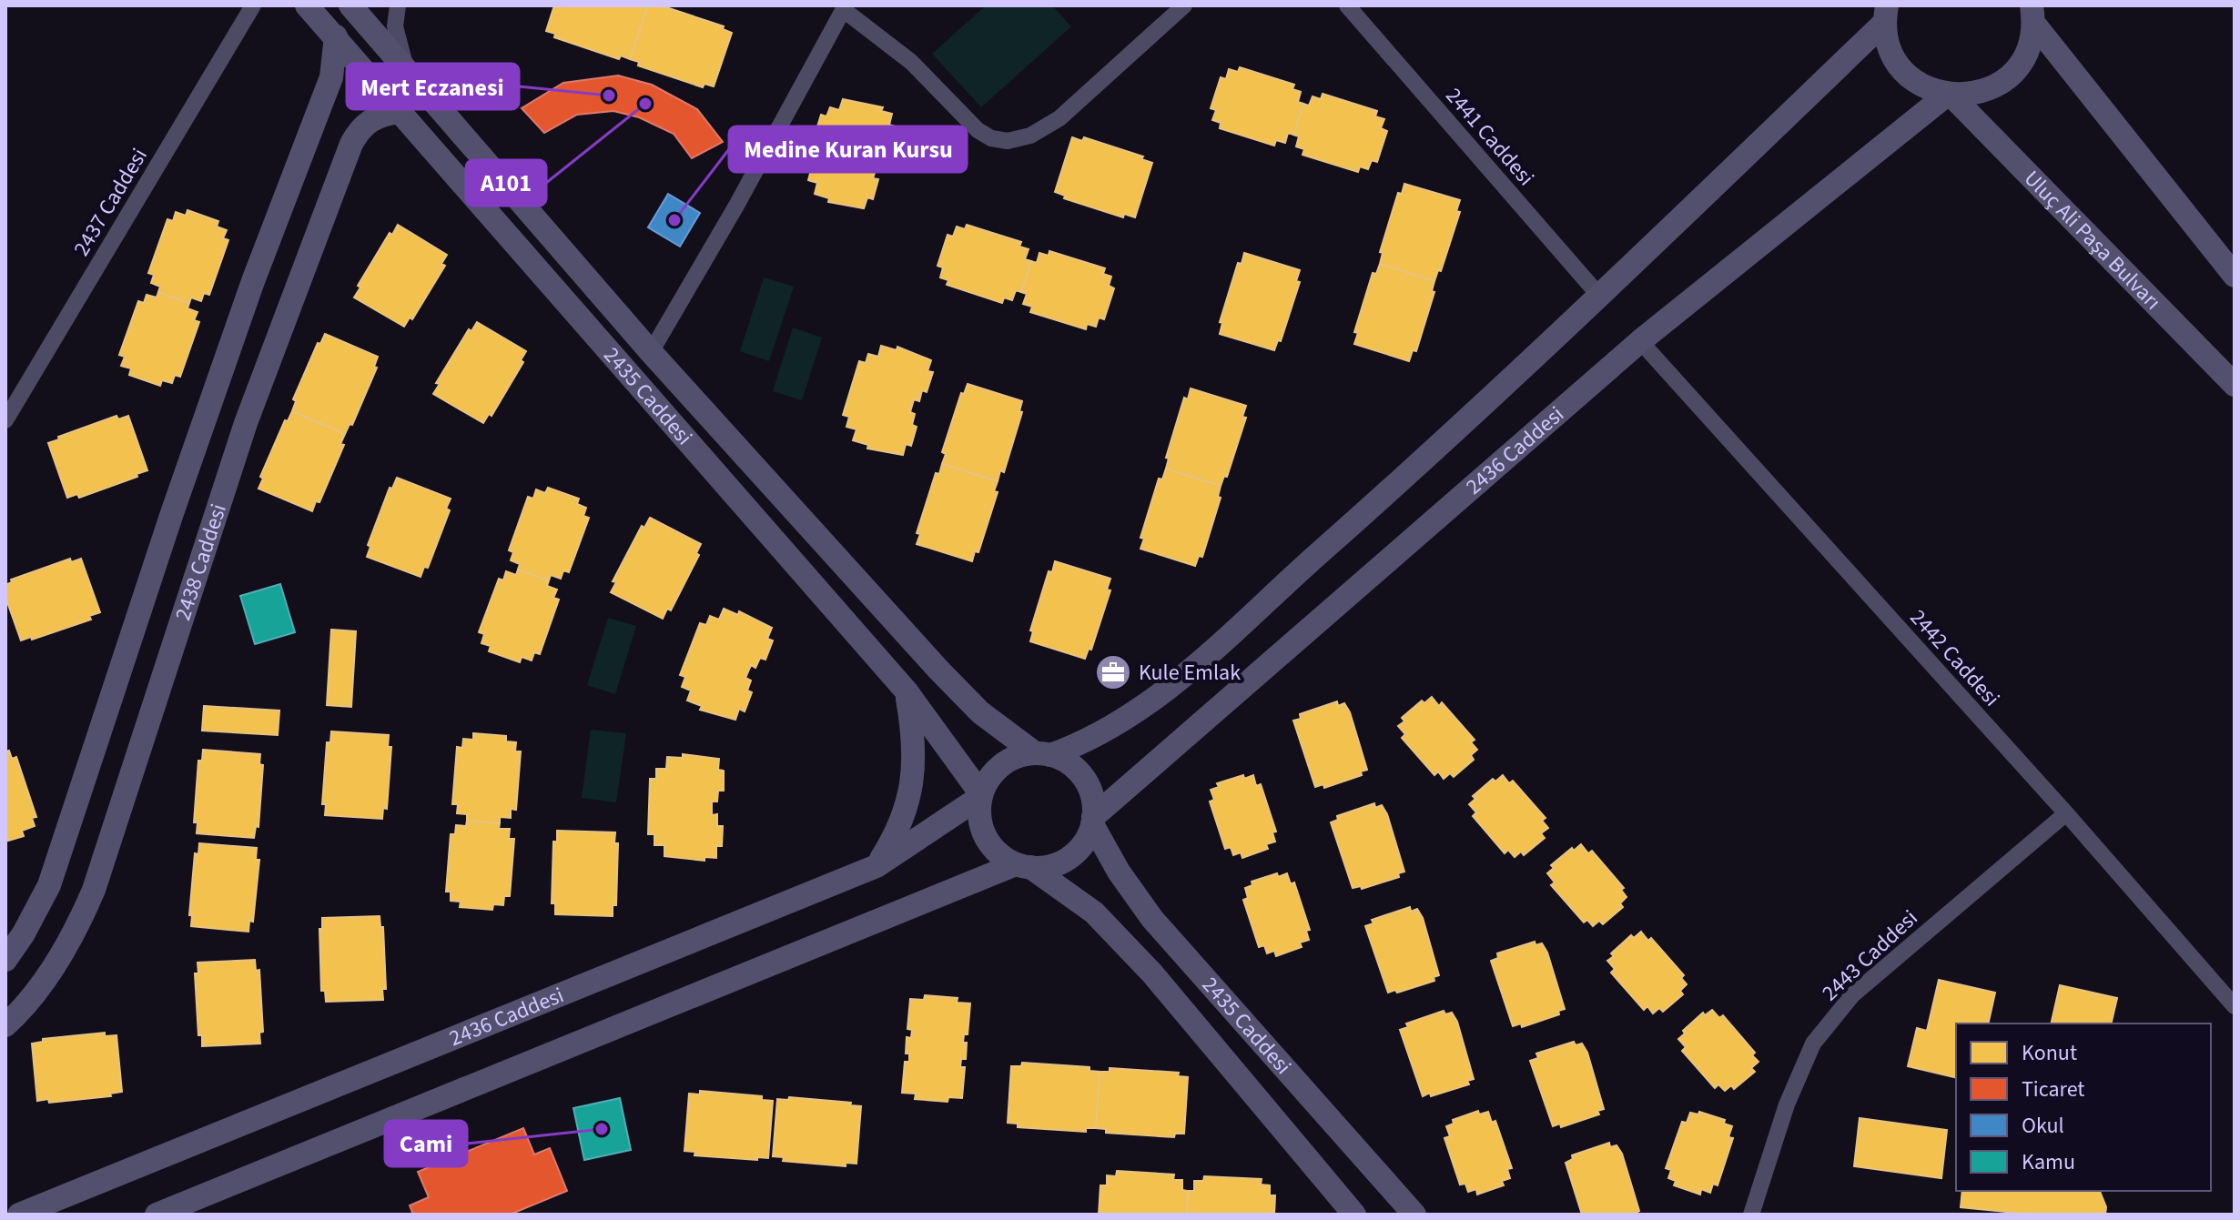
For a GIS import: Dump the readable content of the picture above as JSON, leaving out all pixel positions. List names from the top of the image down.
{
  "streets": {
    "street": [
      "2441 Caddesi",
      "2437 Caddesi",
      "Uluç Ali Paşa Bulvarı",
      "2435 Caddesi",
      "2436 Caddesi",
      "2438 Caddesi",
      "2442 Caddesi",
      "2443 Caddesi"
    ]
  },
  "crossings": [
    ["Uluç Ali Paşa Bulvarı", "2436 Caddesi"],
    ["2435 Caddesi", "2436 Caddesi"],
    ["2435 Caddesi", "2438 Caddesi"],
    ["2436 Caddesi", "2442 Caddesi"],
    ["2442 Caddesi", "2443 Caddesi"]
  ],
  "places": {
    "other": [
      "Mert Eczanesi",
      "A101",
      "Medine Kuran Kursu",
      "Cami"
    ],
    "office": ["Kule Emlak"]
  },
  "legend": [
    "Konut",
    "Ticaret",
    "Okul",
    "Kamu"
  ]
}
